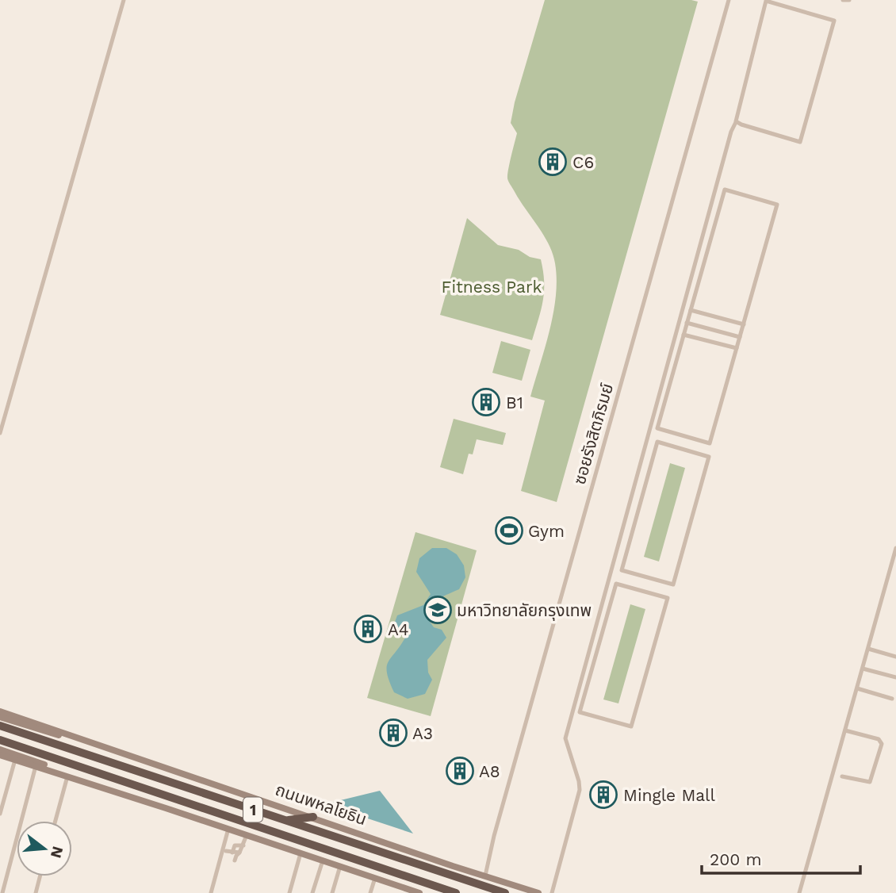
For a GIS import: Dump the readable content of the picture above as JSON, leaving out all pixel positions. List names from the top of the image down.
{
  "streets": {
    "highway": ["ถนนพหลโยธิน", "1"],
    "street": ["ซอยรังสิตภิรมย์"]
  },
  "crossings": [
    ["ซอยรังสิตภิรมย์", "ถนนพหลโยธิน"]
  ],
  "parks": ["Fitness Park"],
  "places": {
    "building": [
      "C6",
      "B1",
      "A4",
      "A3",
      "A8",
      "Mingle Mall"
    ],
    "sports": ["Gym"],
    "school or university": ["มหาวิทยาลัยกรุงเทพ"]
  },
  "scale_bar": "200 m",
  "north": "right"
}
